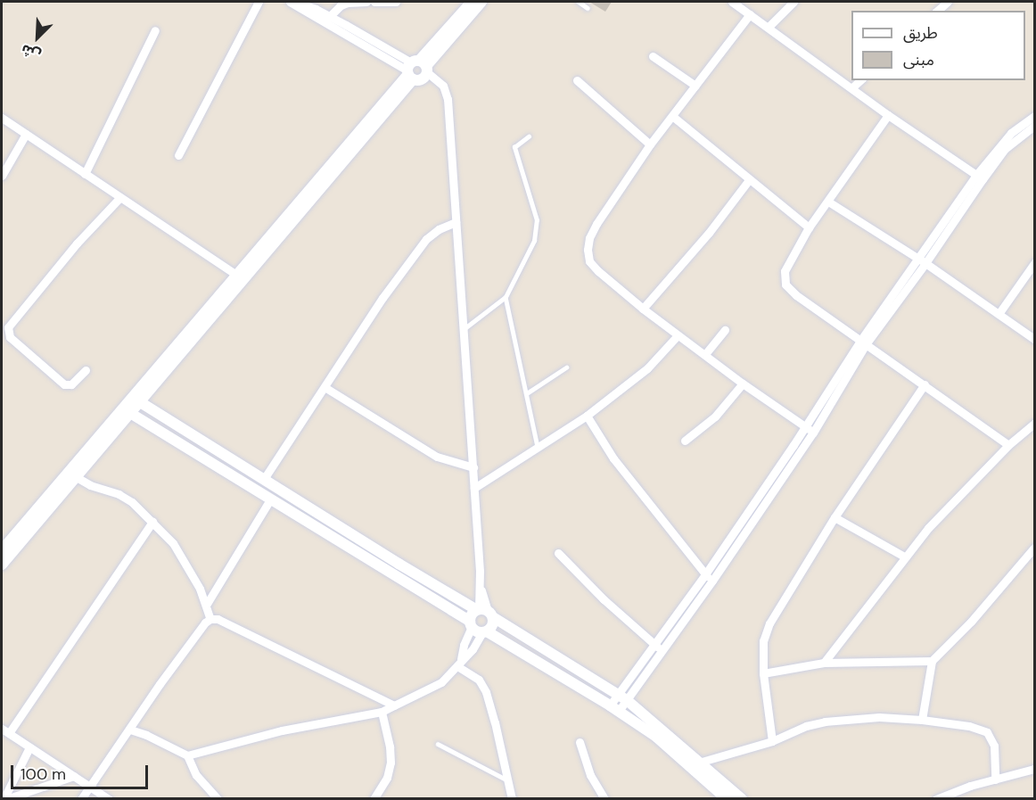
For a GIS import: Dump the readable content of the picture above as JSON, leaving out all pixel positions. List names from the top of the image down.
{
  "legend": ["طريق", "مبنى"],
  "scale_bar": "100 m",
  "north": "bottom left"
}
